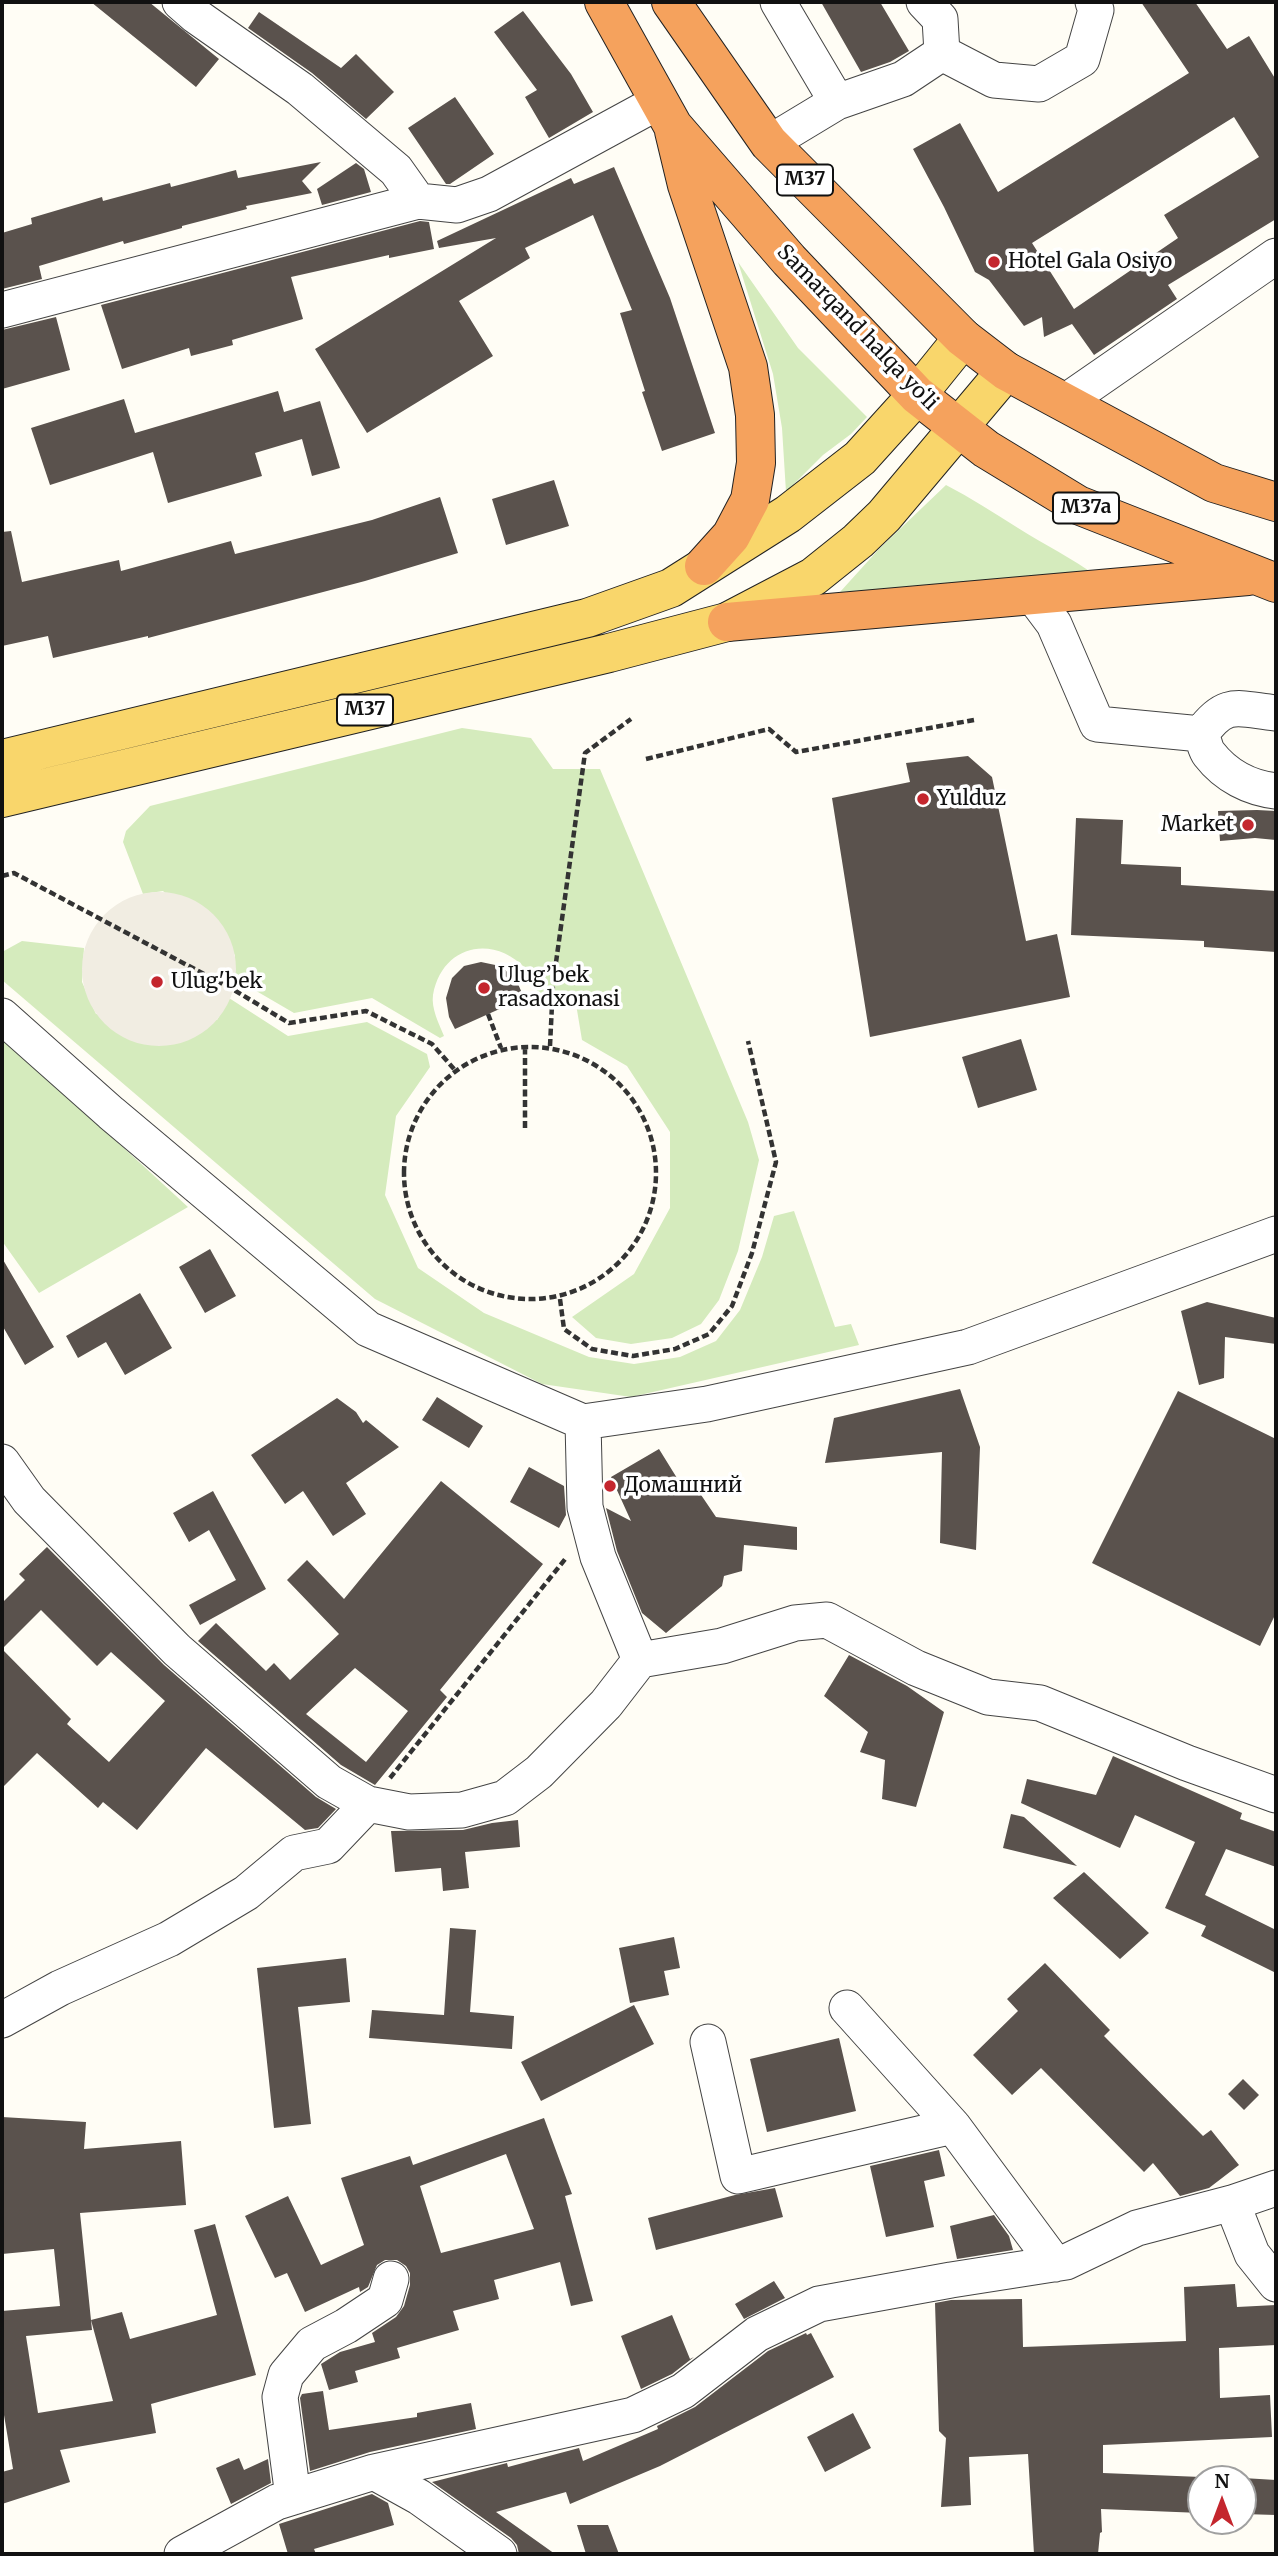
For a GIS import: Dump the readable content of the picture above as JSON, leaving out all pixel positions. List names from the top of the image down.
{
  "streets": {
    "highway": ["M37", "Samarqand halqa yoʻli", "M37a"]
  },
  "crossings": [
    ["M37", "Samarqand halqa yoʻli"]
  ],
  "places": [
    "Hotel Gala Osiyo",
    "Yulduz",
    "Market",
    "Ulug'bek",
    "Ulug’bek rasadxonasi",
    "Домашний"
  ],
  "north": "top"
}
